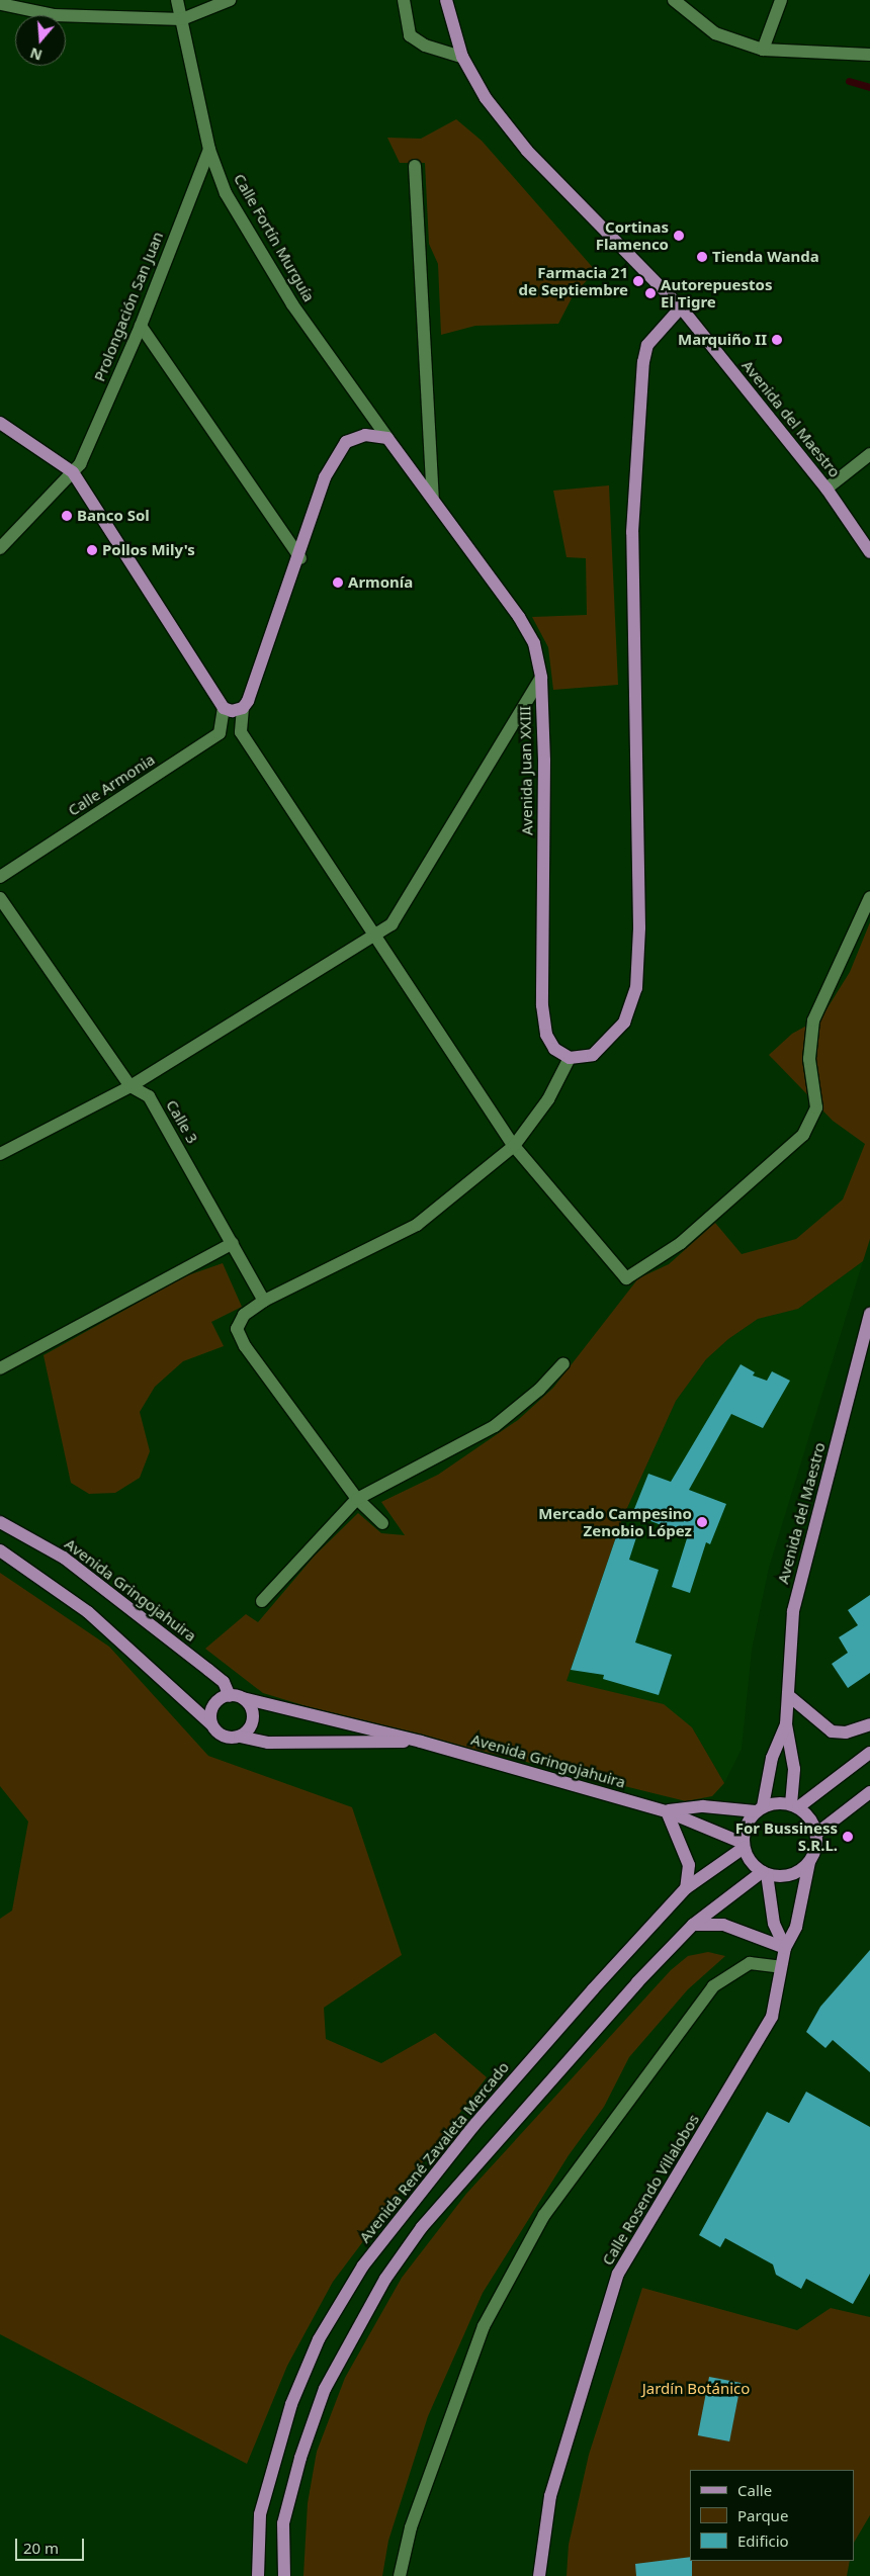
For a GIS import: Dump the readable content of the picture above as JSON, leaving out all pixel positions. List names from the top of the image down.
{
  "streets": {
    "main road": [
      "Avenida del Maestro",
      "Avenida Juan XXIII",
      "Avenida Gringojahuira",
      "Avenida René Zavaleta Mercado",
      "Calle Rosendo Villalobos"
    ],
    "street": [
      "Calle Fortín Murguía",
      "Prolongación San Juan",
      "Calle Armonia",
      "Calle 3"
    ]
  },
  "crossings": [
    ["Calle Fortín Murguía", "Prolongación San Juan"],
    ["Calle Fortín Murguía", "Avenida Juan XXIII"],
    ["Avenida del Maestro", "Avenida Gringojahuira"],
    ["Avenida del Maestro", "Avenida René Zavaleta Mercado"],
    ["Avenida del Maestro", "Calle Rosendo Villalobos"],
    ["Avenida Gringojahuira", "Avenida René Zavaleta Mercado"],
    ["Avenida Gringojahuira", "Calle Rosendo Villalobos"],
    ["Avenida René Zavaleta Mercado", "Calle Rosendo Villalobos"]
  ],
  "parks": ["Jardín Botánico"],
  "places": [
    "Cortinas Flamenco",
    "Tienda Wanda",
    "Farmacia 21 de Septiembre",
    "Autorepuestos El Tigre",
    "Marquiño II",
    "Banco Sol",
    "Pollos Mily's",
    "Armonía",
    "Mercado Campesino Zenobio López",
    "For Bussiness S.R.L."
  ],
  "legend": ["Calle", "Parque", "Edificio"],
  "scale_bar": "20 m",
  "north": "bottom"
}
